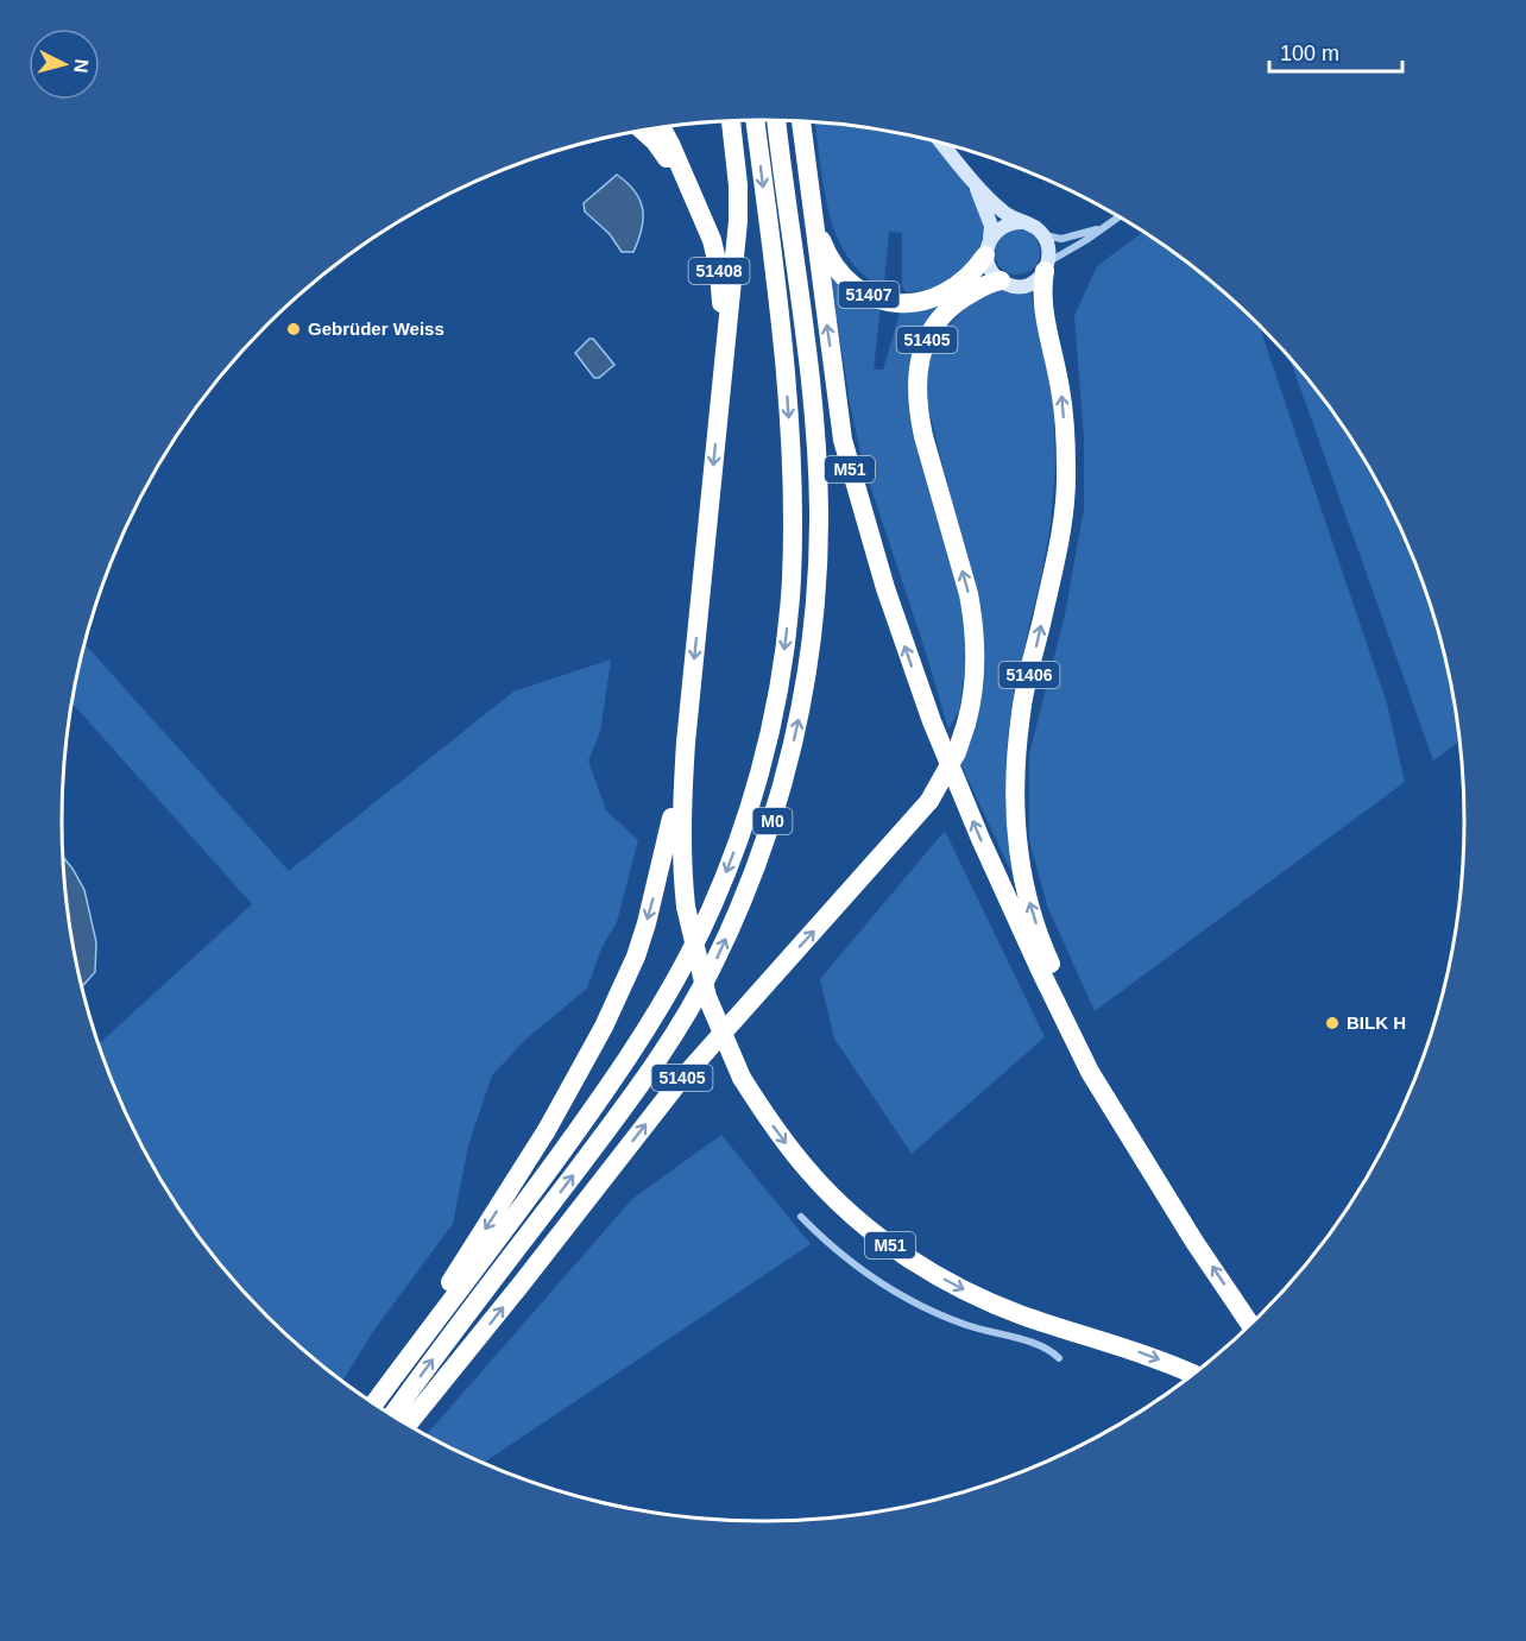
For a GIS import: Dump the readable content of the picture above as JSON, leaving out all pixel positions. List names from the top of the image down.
{
  "streets": {
    "highway": [
      "51408",
      "51407",
      "51405",
      "M51",
      "51406",
      "M0"
    ]
  },
  "crossings": [
    ["51407", "51405"],
    ["51407", "M51"],
    ["51407", "51406"],
    ["51405", "51406"],
    ["M51", "51406"]
  ],
  "places": ["Gebrüder Weiss", "BILK H"],
  "scale_bar": "100 m",
  "north": "right"
}
